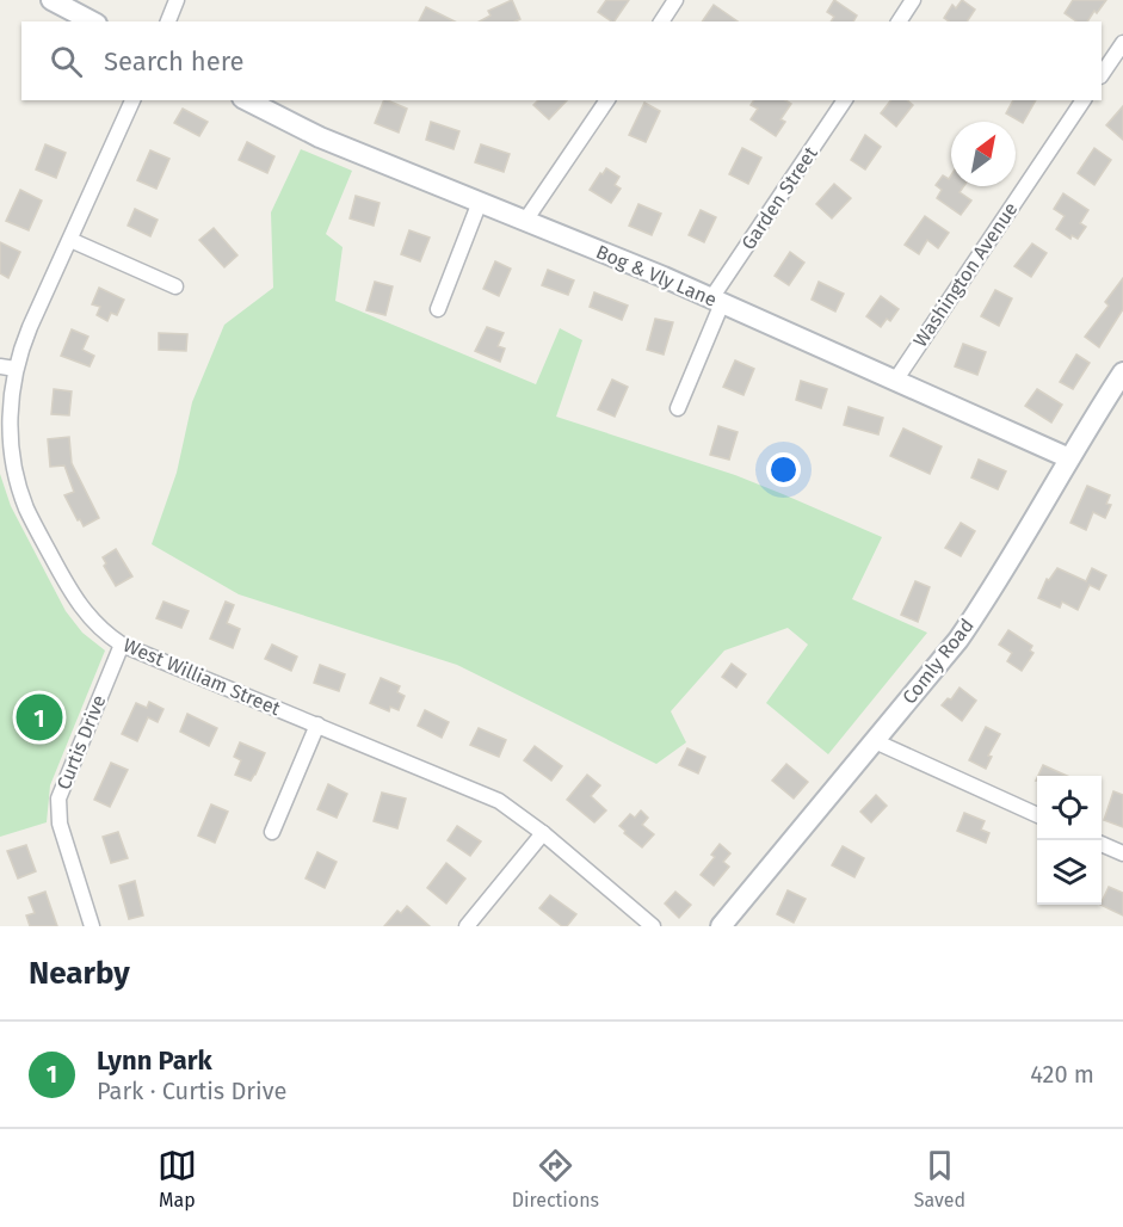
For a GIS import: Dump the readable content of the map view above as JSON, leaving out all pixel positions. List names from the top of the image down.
{
  "streets": {
    "street": [
      "Garden Street",
      "Washington Avenue",
      "Bog & Vly Lane",
      "Comly Road",
      "West William Street",
      "Curtis Drive"
    ]
  },
  "crossings": [
    ["Garden Street", "Bog & Vly Lane"],
    ["Washington Avenue", "Bog & Vly Lane"],
    ["Bog & Vly Lane", "Comly Road"],
    ["West William Street", "Curtis Drive"]
  ],
  "north": "top right",
  "page": {
    "search": "Search here",
    "pins": "1",
    "heading": "Nearby",
    "list": [
      {
        "mark": "1",
        "name": "Lynn Park",
        "note": "Park · Curtis Drive",
        "value": "420 m"
      }
    ],
    "nav": ["Map", "Directions", "Saved"]
  }
}
